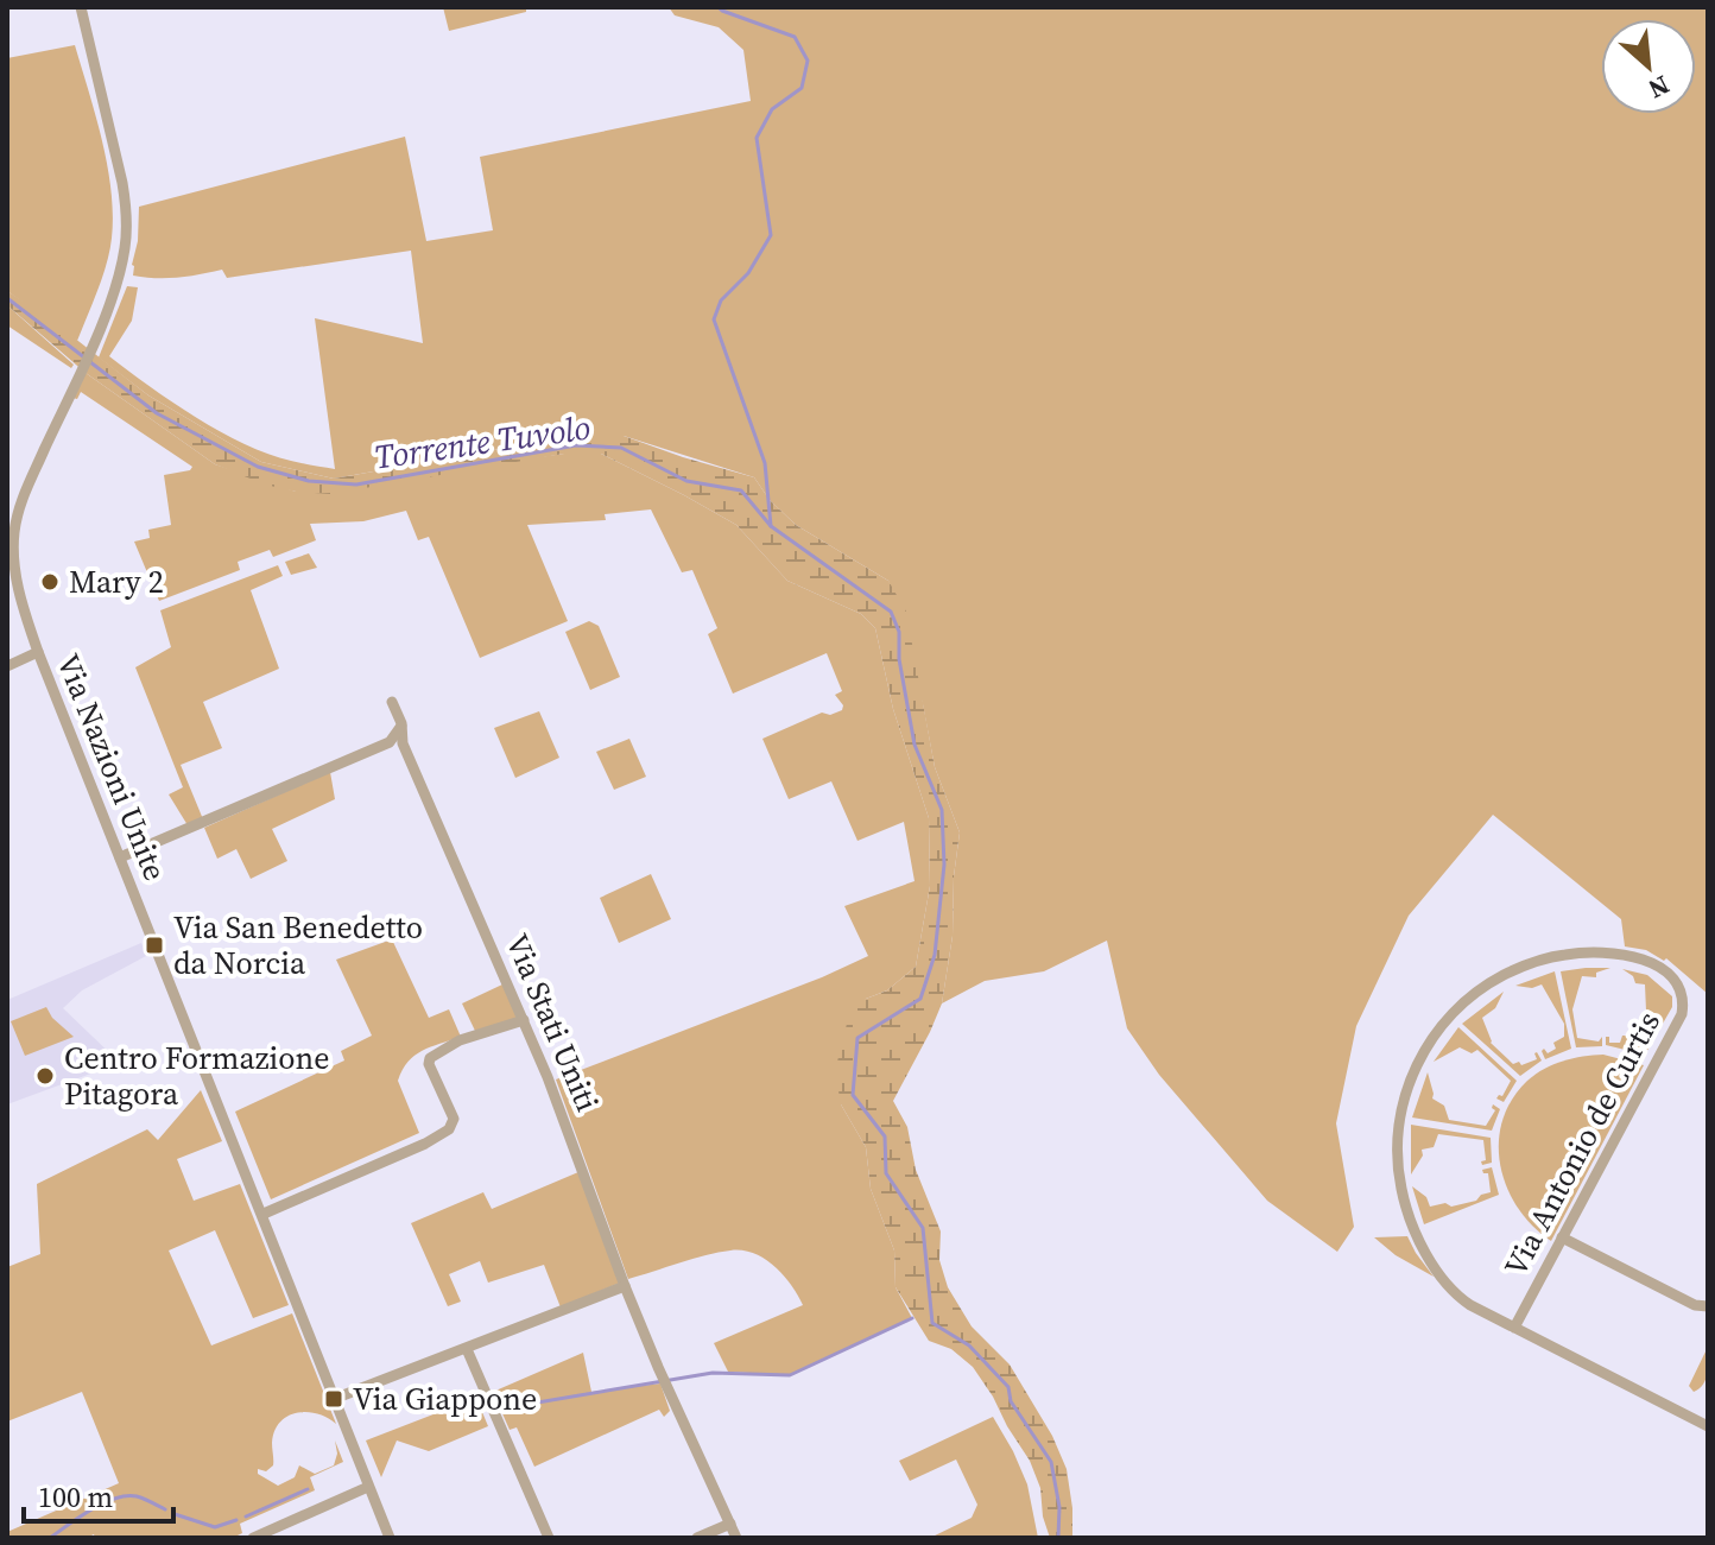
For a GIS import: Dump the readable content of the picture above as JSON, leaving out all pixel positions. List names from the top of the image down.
{
  "streets": {
    "street": ["Via Nazioni Unite", "Via Stati Uniti", "Via Antonio de Curtis"]
  },
  "water": ["Torrente Tuvolo"],
  "places": {
    "other": ["Mary 2", "Centro Formazione Pitagora"],
    "transit": ["Via San Benedetto da Norcia", "Via Giappone"]
  },
  "scale_bar": "100 m",
  "north": "bottom right"
}
